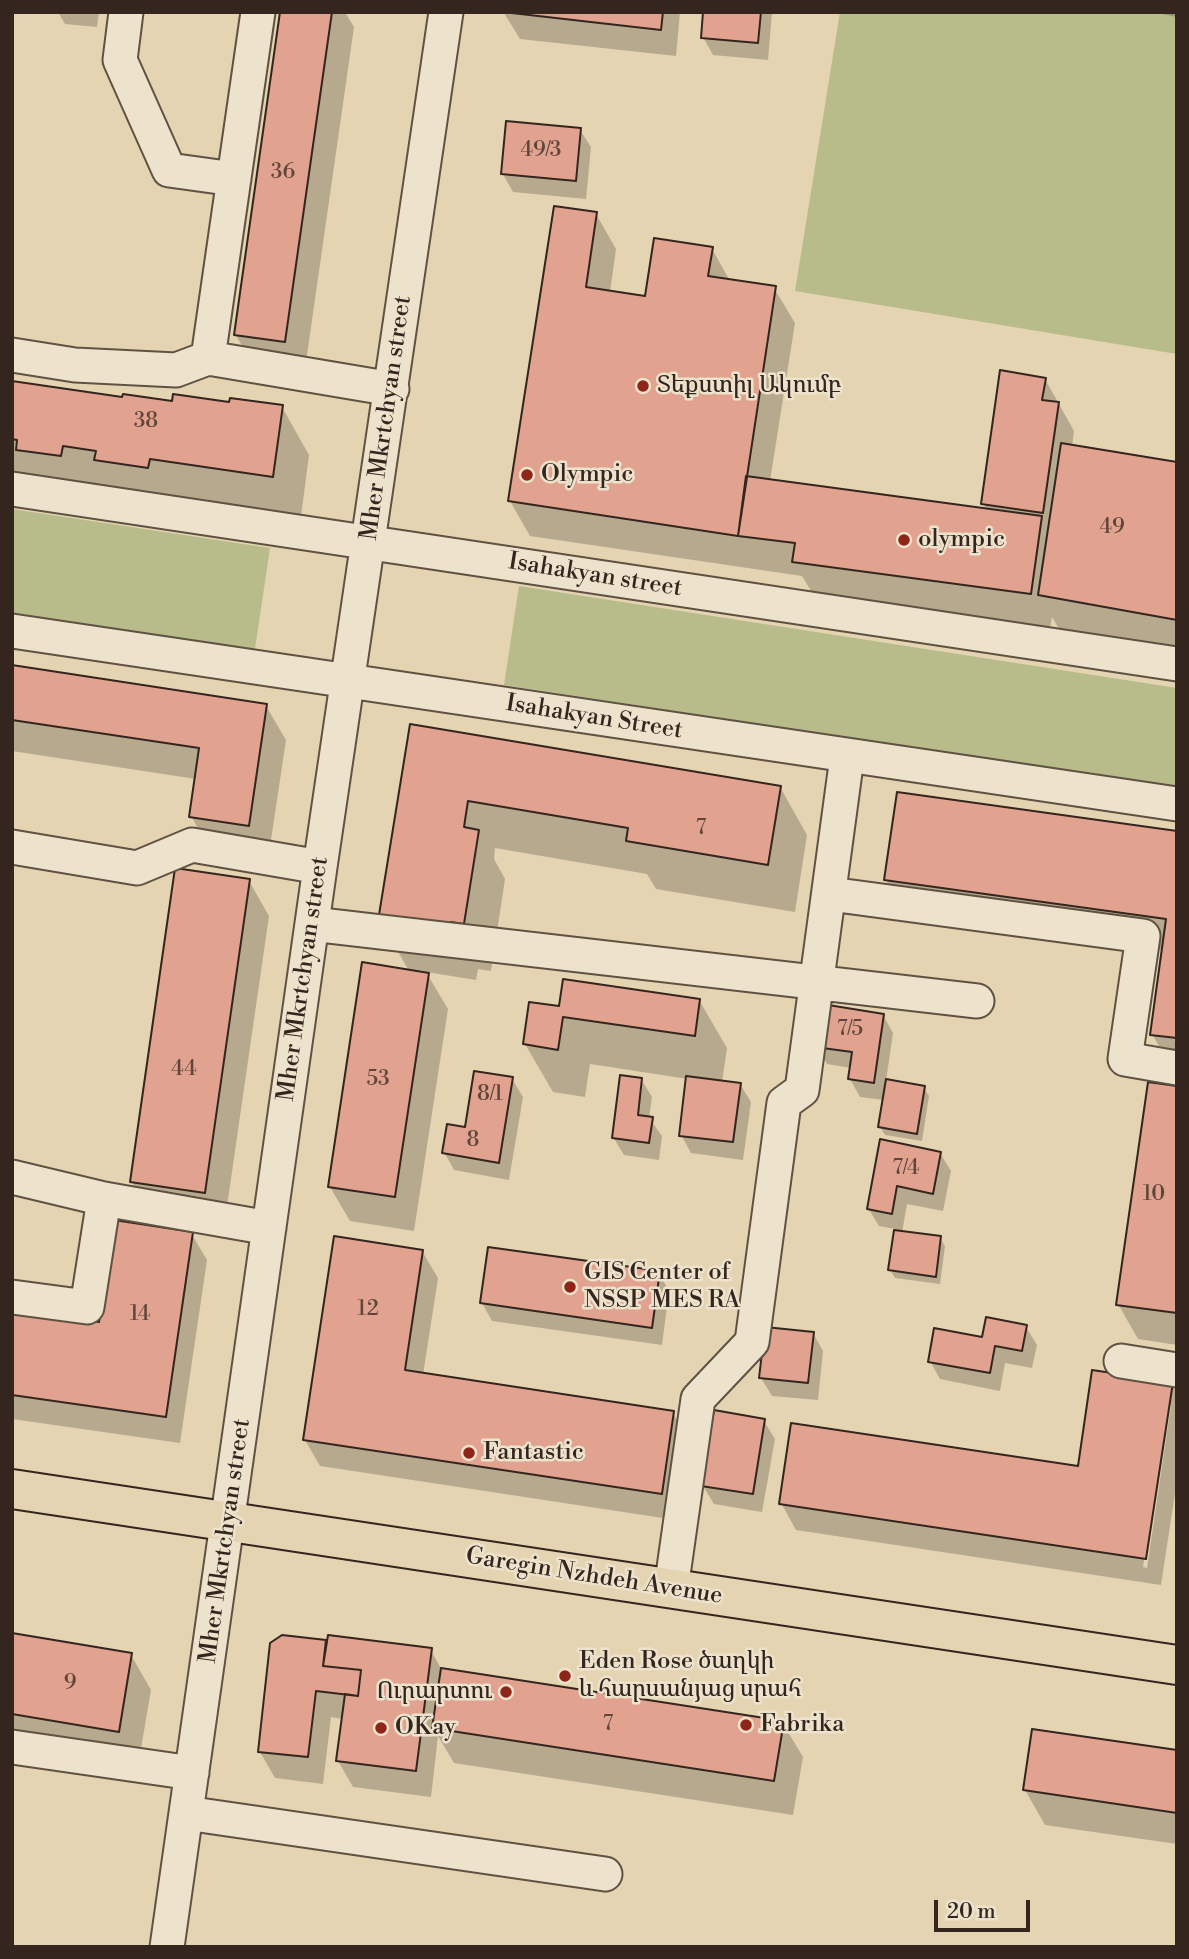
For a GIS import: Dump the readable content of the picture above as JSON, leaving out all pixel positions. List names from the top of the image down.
{
  "streets": {
    "highway": ["Garegin Nzhdeh Avenue"],
    "street": ["Mher Mkrtchyan street", "Isahakyan street", "Isahakyan Street"]
  },
  "crossings": [
    ["Mher Mkrtchyan street", "Isahakyan street"],
    ["Mher Mkrtchyan street", "Isahakyan Street"],
    ["Mher Mkrtchyan street", "Garegin Nzhdeh Avenue"]
  ],
  "places": [
    "Տեքստիլ Ակումբ",
    "Olympic",
    "olympic",
    "GIS Center of NSSP MES RA",
    "Fantastic",
    "Eden Rose ծաղկի և հարսանյաց սրահ",
    "Ուրարտու",
    "Fabrika",
    "OKay"
  ],
  "house_numbers": [
    "49/3",
    "36",
    "38",
    "49",
    "7",
    "7/5",
    "44",
    "53",
    "8/1",
    "8",
    "7/4",
    "10",
    "12",
    "14",
    "9",
    "7"
  ],
  "scale_bar": "20 m"
}
